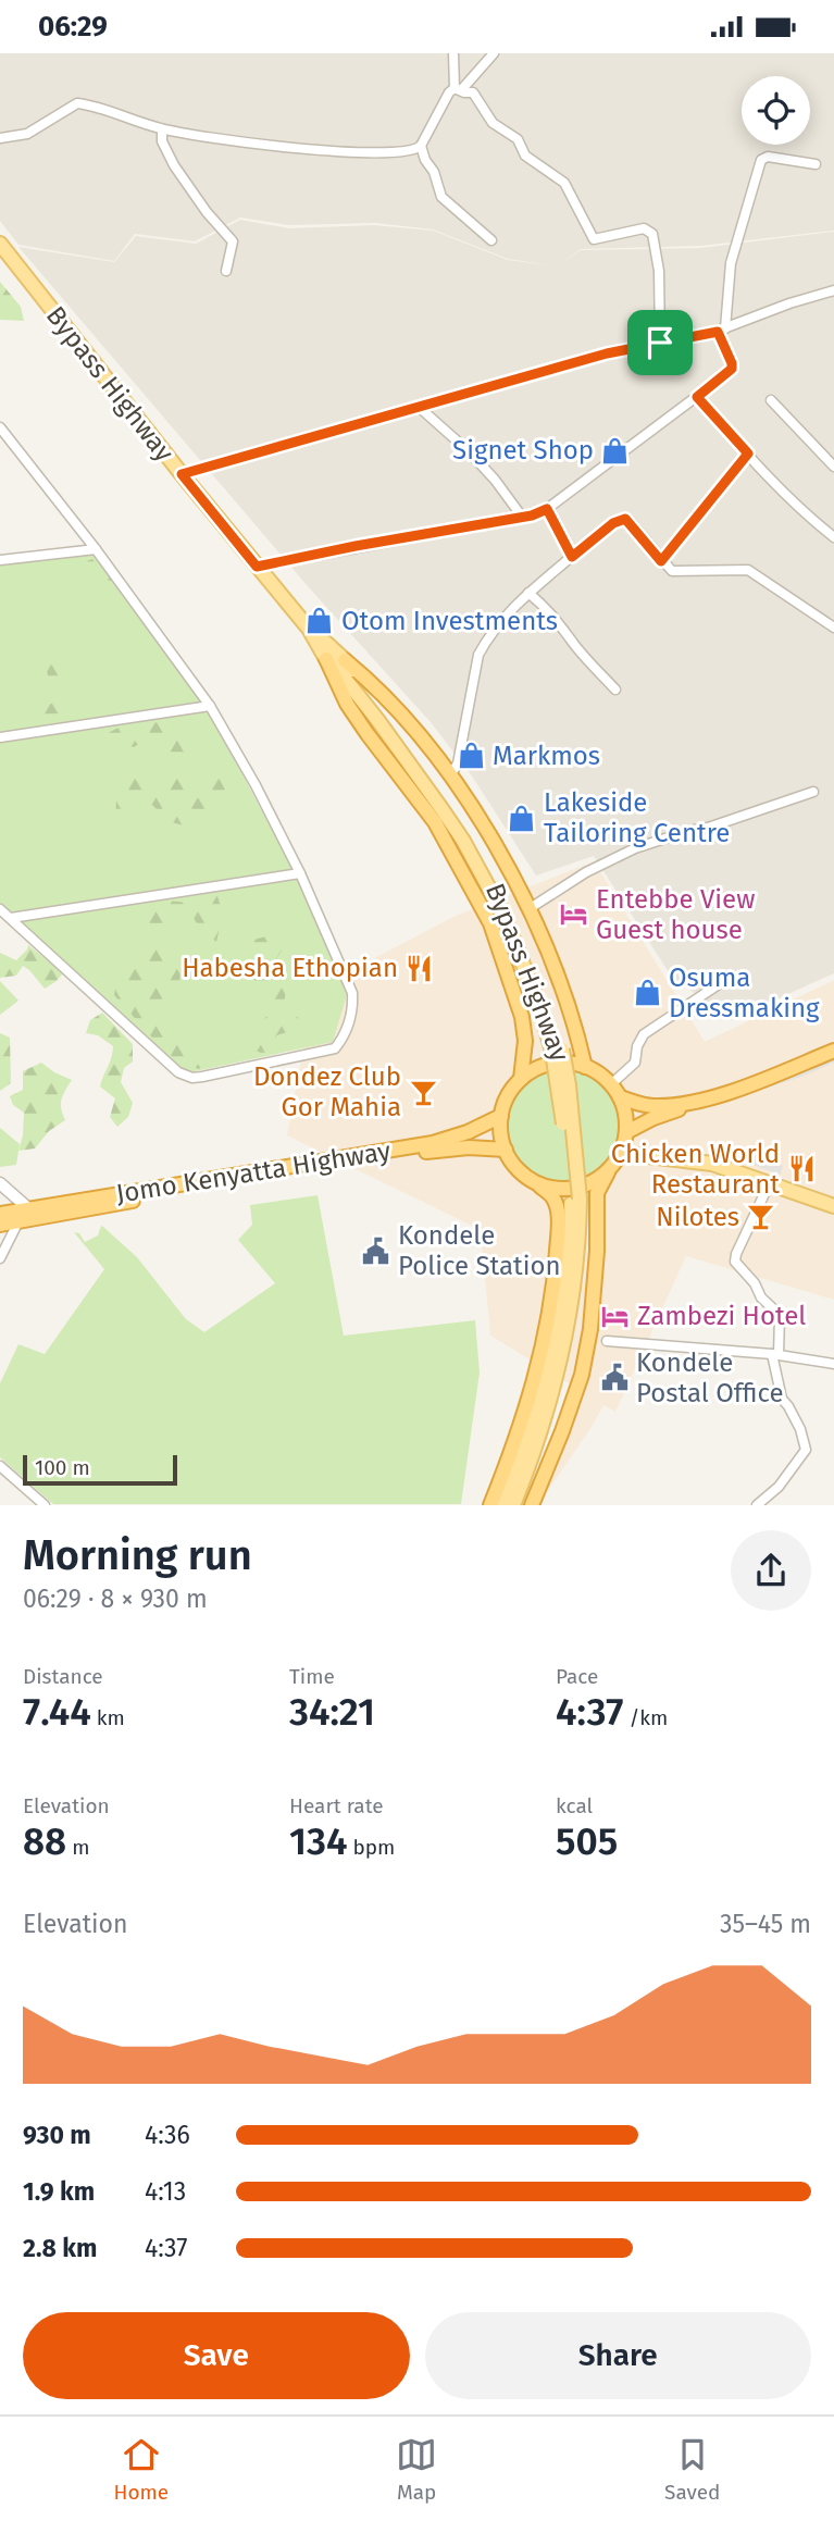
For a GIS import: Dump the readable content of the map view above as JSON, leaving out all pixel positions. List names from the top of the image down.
{
  "streets": {
    "highway": ["Jomo Kenyatta Highway"],
    "main road": ["Bypass Highway"]
  },
  "places": {
    "shop": [
      "Signet Shop",
      "Otom Investments",
      "Markmos",
      "Lakeside Tailoring Centre",
      "Osuma Dressmaking"
    ],
    "hotel": ["Entebbe View Guest house", "Zambezi Hotel"],
    "restaurant": ["Habesha Ethopian", "Chicken World Restaurant"],
    "bar": ["Dondez Club Gor Mahia", "Nilotes"],
    "public building": ["Kondele Police Station", "Kondele Postal Office"]
  },
  "scale_bar": "100 m",
  "page": {
    "status": "06:29",
    "scale": "100 m",
    "heading": ["Morning run", "06:29 · 8 × 930 m"],
    "stats": [
      ["Distance", "7.44 km"],
      ["Time", "34:21"],
      ["Pace", "4:37 /km"],
      ["Elevation", "88 m"],
      ["Heart rate", "134 bpm"],
      ["kcal", "505"]
    ],
    "chart": ["Elevation", "35–45 m"],
    "list": [
      {
        "name": "930 m",
        "note": "4:36"
      },
      {
        "name": "1.9 km",
        "note": "4:13"
      },
      {
        "name": "2.8 km",
        "note": "4:37"
      }
    ],
    "buttons": ["Save", "Share"],
    "tabs": ["Home", "Map", "Saved"]
  }
}
